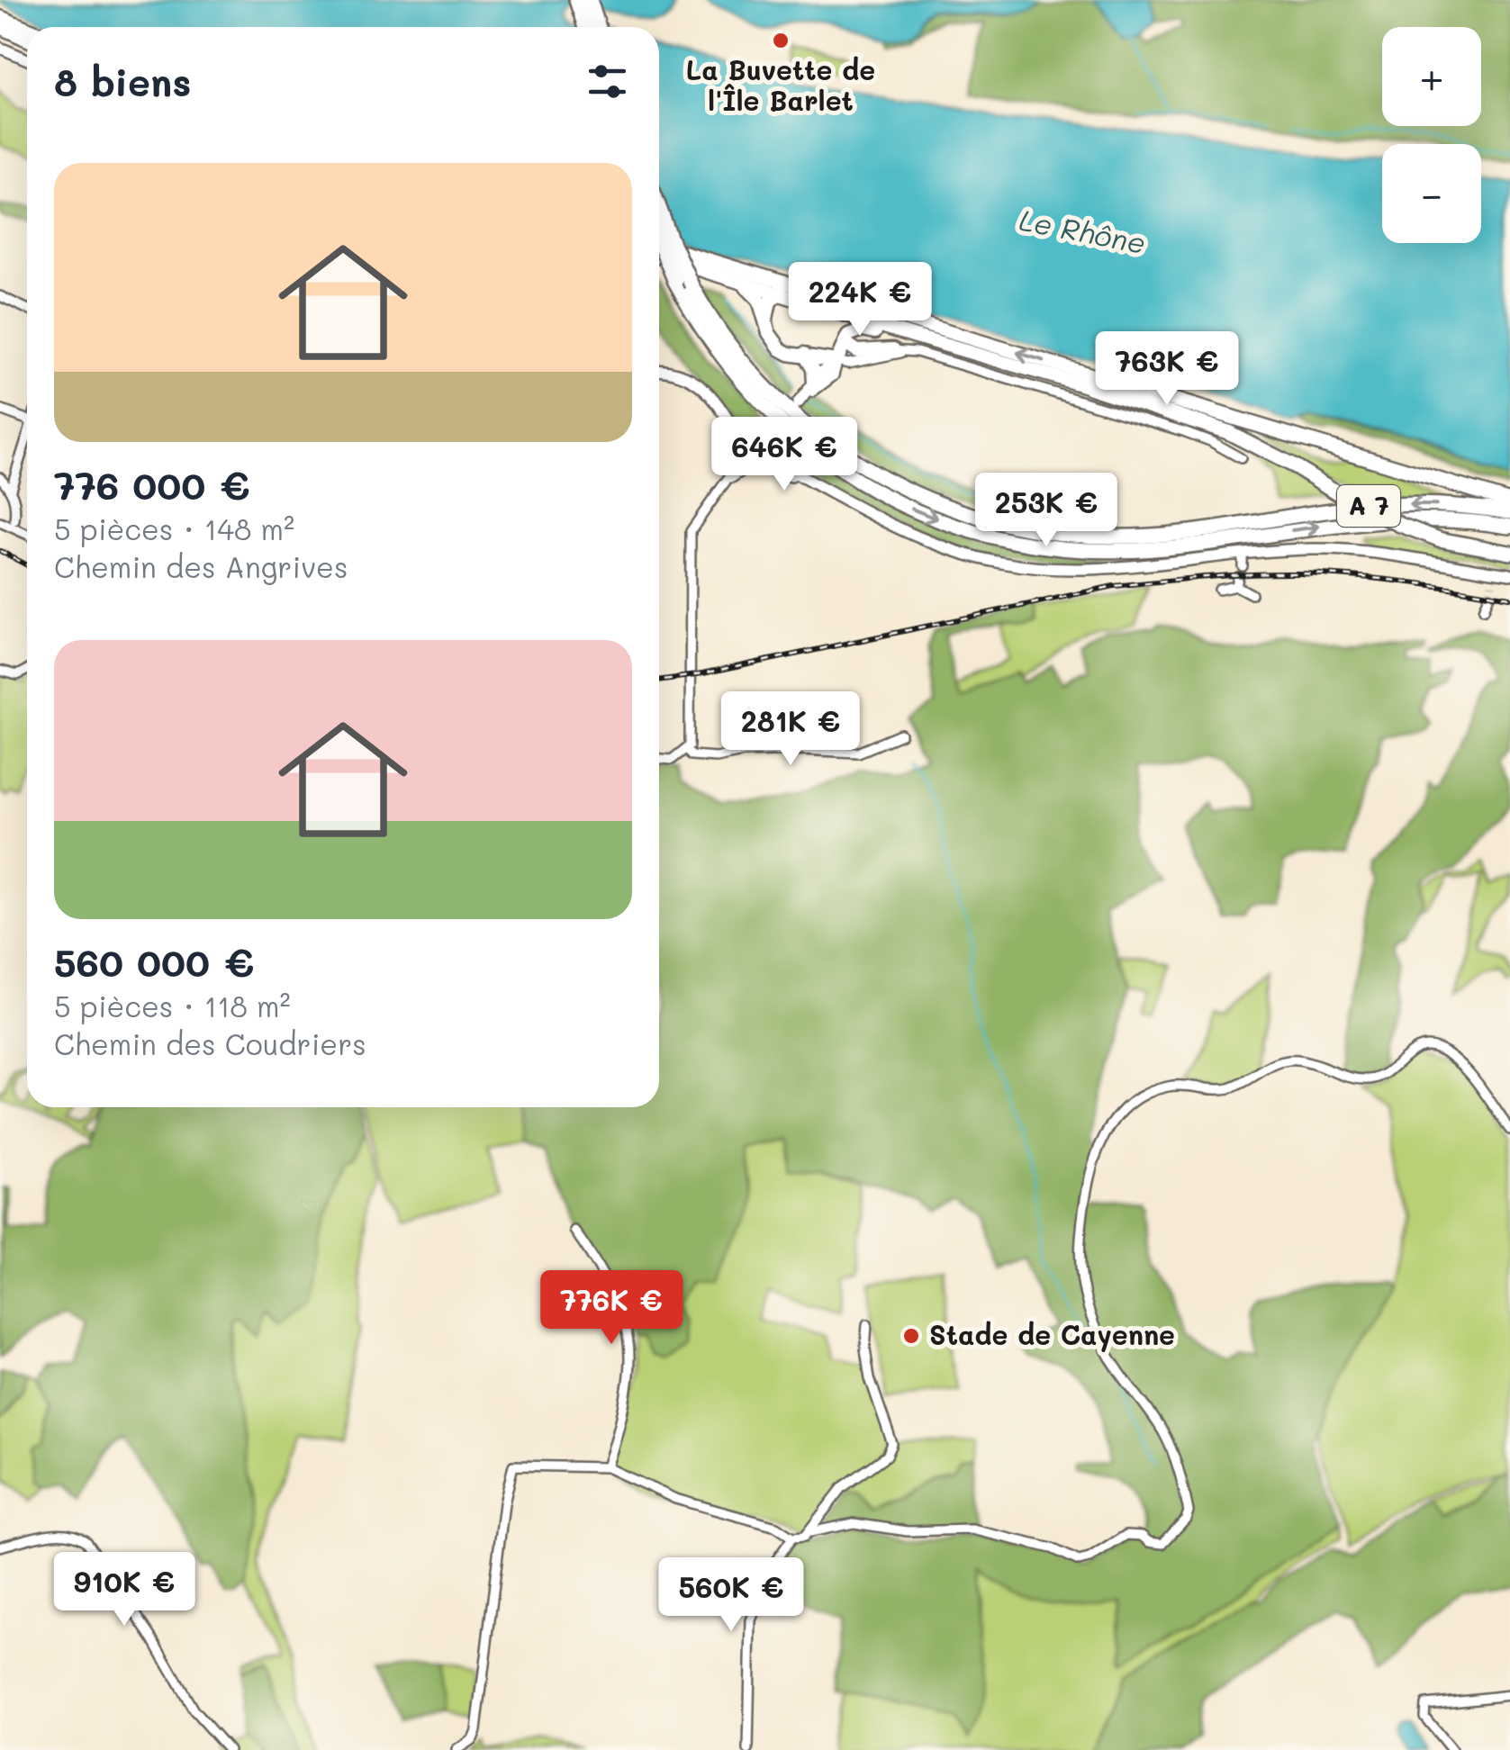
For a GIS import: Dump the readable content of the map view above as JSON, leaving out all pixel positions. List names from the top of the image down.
{
  "streets": {
    "highway": ["A 7"]
  },
  "water": ["Le Rhône"],
  "places": ["La Buvette de l'Île Barlet", "Stade de Cayenne"],
  "page": {
    "map_buttons": ["+", "−"],
    "heading": "8 biens",
    "list": [
      {
        "name": "776 000 €",
        "note": "5 pièces · 148 m² · Chemin des Angrives"
      },
      {
        "name": "560 000 €",
        "note": "5 pièces · 118 m² · Chemin des Coudriers"
      }
    ],
    "price": [
      "224K €",
      "763K €",
      "646K €",
      "253K €",
      "281K €",
      "776K €",
      "910K €",
      "560K €"
    ]
  }
}
